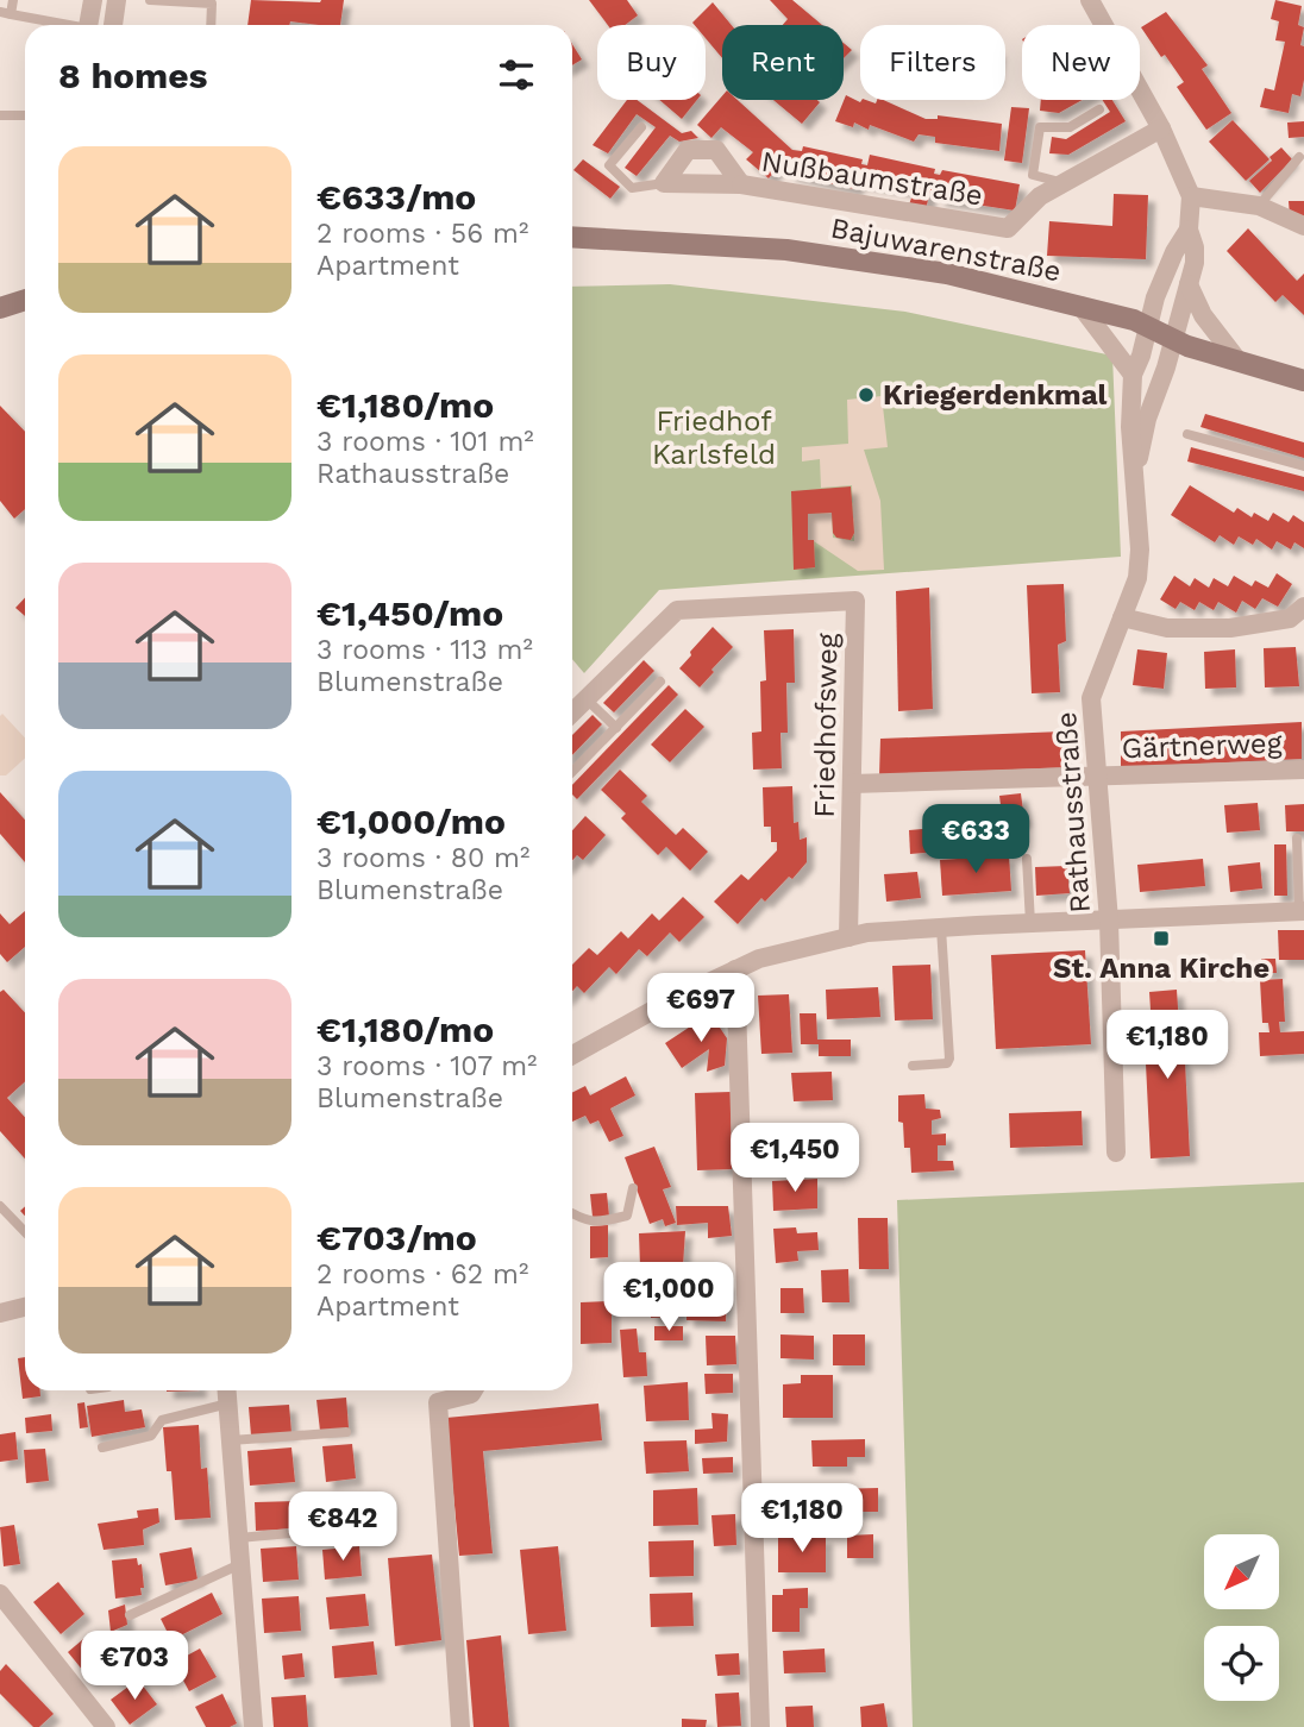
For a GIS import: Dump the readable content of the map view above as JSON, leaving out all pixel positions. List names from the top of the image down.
{
  "streets": {
    "main road": ["Bajuwarenstraße"],
    "street": [
      "Nußbaumstraße",
      "Friedhofsweg",
      "Gärtnerweg",
      "Rathausstraße"
    ]
  },
  "crossings": [
    ["Bajuwarenstraße", "Rathausstraße"],
    ["Friedhofsweg", "Gärtnerweg"],
    ["Gärtnerweg", "Rathausstraße"]
  ],
  "parks": ["Friedhof Karlsfeld"],
  "places": {
    "other": ["Kriegerdenkmal"],
    "transit": ["St. Anna Kirche"]
  },
  "north": "bottom left",
  "page": {
    "chip": [
      "Buy",
      "Rent",
      "Filters",
      "New"
    ],
    "heading": "8 homes",
    "list": [
      {
        "name": "€633/mo",
        "note": "2 rooms · 56 m² · Apartment"
      },
      {
        "name": "€1,180/mo",
        "note": "3 rooms · 101 m² · Rathausstraße"
      },
      {
        "name": "€1,450/mo",
        "note": "3 rooms · 113 m² · Blumenstraße"
      },
      {
        "name": "€1,000/mo",
        "note": "3 rooms · 80 m² · Blumenstraße"
      },
      {
        "name": "€1,180/mo",
        "note": "3 rooms · 107 m² · Blumenstraße"
      },
      {
        "name": "€703/mo",
        "note": "2 rooms · 62 m² · Apartment"
      }
    ],
    "price": [
      "€633",
      "€697",
      "€1,180",
      "€1,450",
      "€1,000",
      "€1,180",
      "€842",
      "€703"
    ]
  }
}
